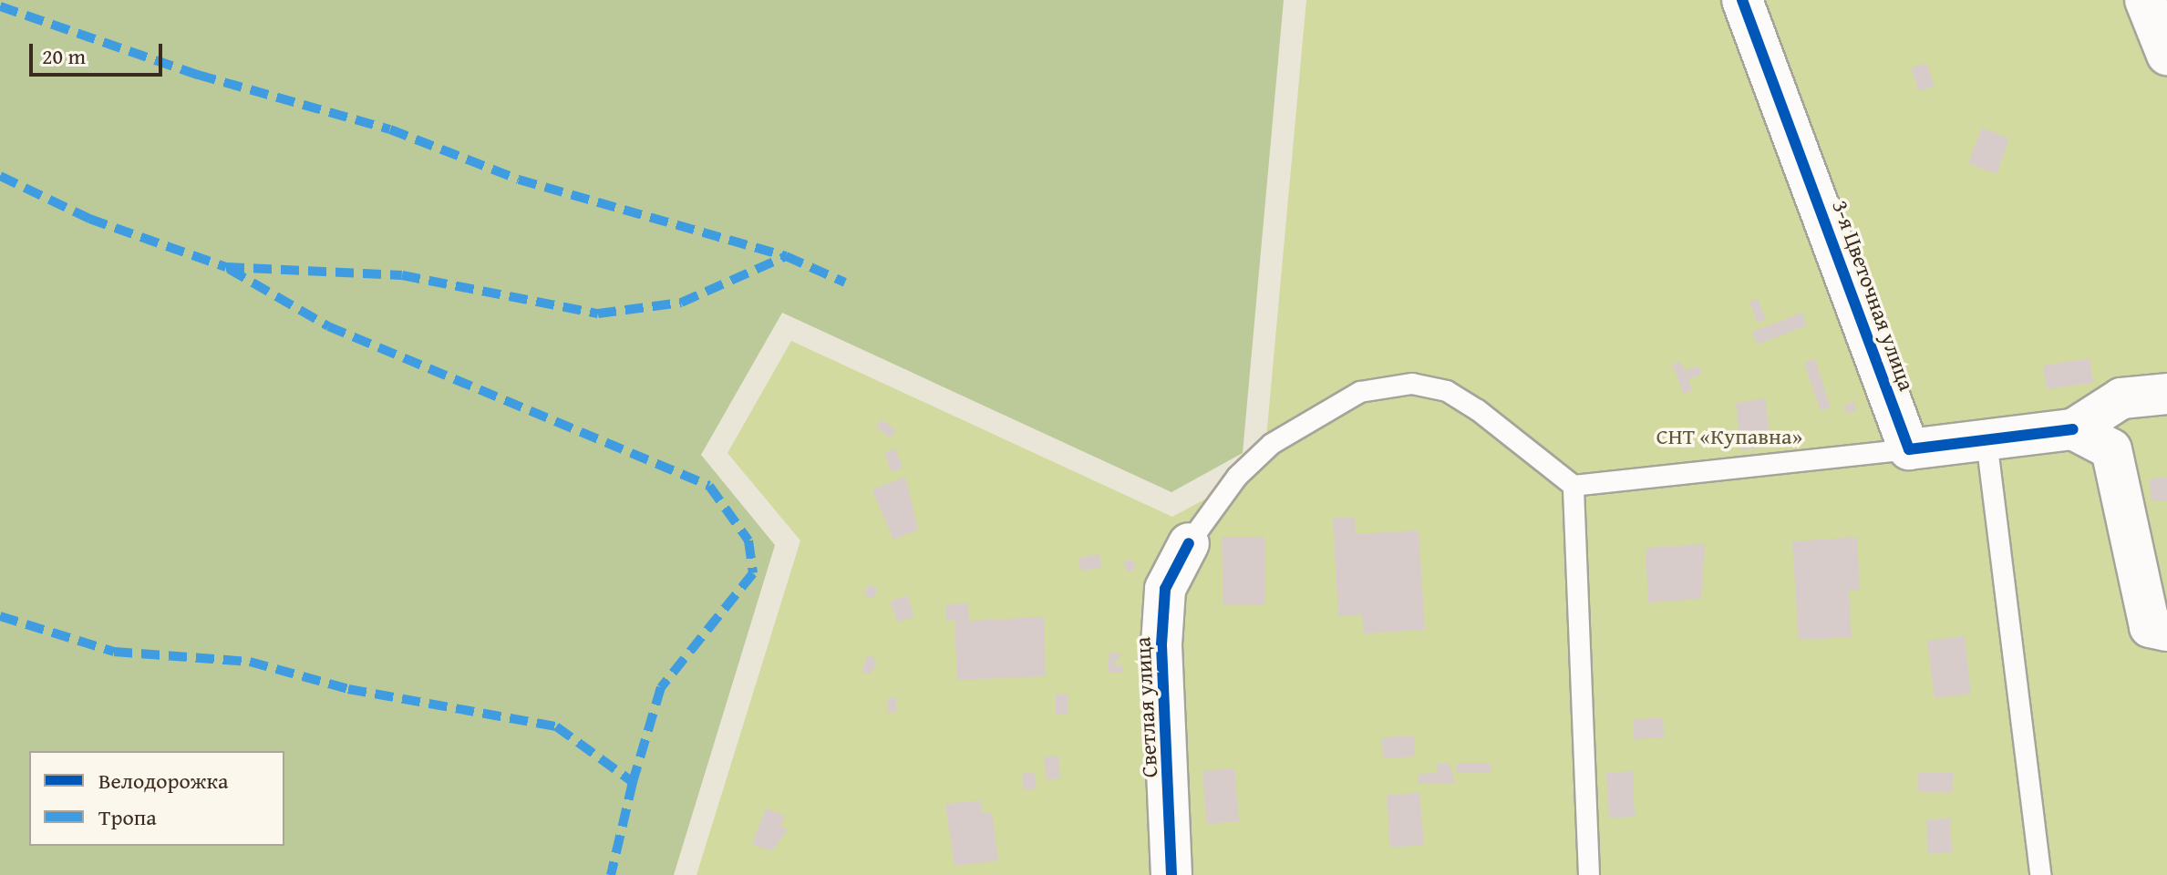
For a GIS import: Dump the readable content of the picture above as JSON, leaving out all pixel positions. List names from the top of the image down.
{
  "streets": {
    "street": ["3-я Цветочная улица", "Светлая улица"]
  },
  "parks": ["СНТ «Купавна»"],
  "legend": ["Велодорожка", "Тропа"],
  "scale_bar": "20 m"
}
